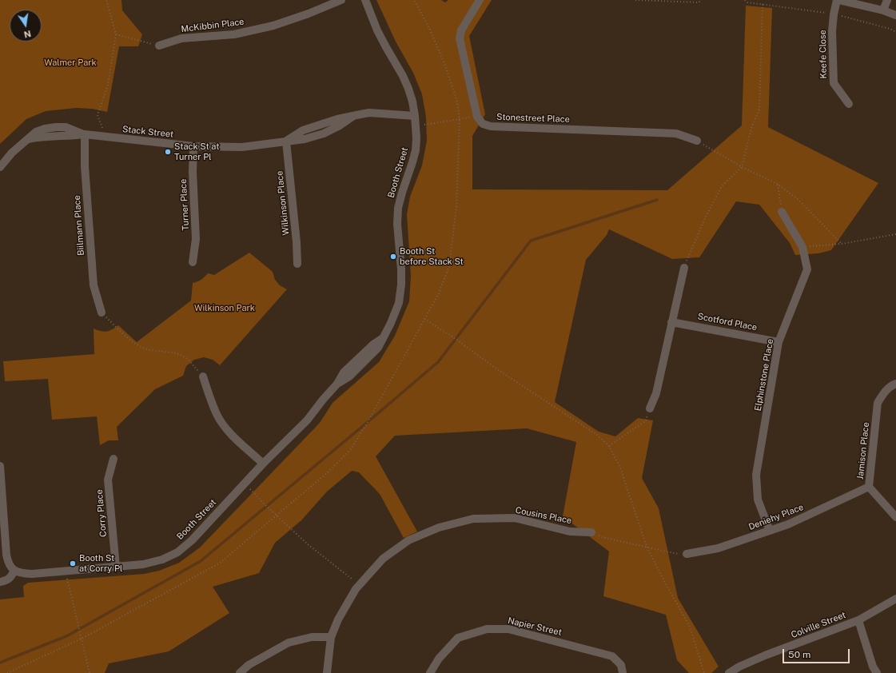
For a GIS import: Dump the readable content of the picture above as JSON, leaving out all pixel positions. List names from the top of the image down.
{
  "streets": {
    "street": [
      "McKibbin Place",
      "Keefe Close",
      "Stonestreet Place",
      "Stack Street",
      "Booth Street",
      "Wilkinson Place",
      "Turner Place",
      "Biilmann Place",
      "Scotford Place",
      "Elphinstone Place",
      "Jamison Place",
      "Corry Place",
      "Cousins Place",
      "Deniehy Place",
      "Colville Street",
      "Napier Street"
    ]
  },
  "crossings": [
    ["Stack Street", "Booth Street"],
    ["Stack Street", "Wilkinson Place"],
    ["Stack Street", "Turner Place"],
    ["Stack Street", "Biilmann Place"],
    ["Booth Street", "Corry Place"],
    ["Scotford Place", "Elphinstone Place"],
    ["Elphinstone Place", "Deniehy Place"],
    ["Jamison Place", "Deniehy Place"]
  ],
  "parks": ["Walmer Park", "Wilkinson Park"],
  "places": ["Stack St at Turner Pl", "Booth St before Stack St", "Booth St at Corry Pl"],
  "scale_bar": "50 m",
  "north": "bottom"
}
